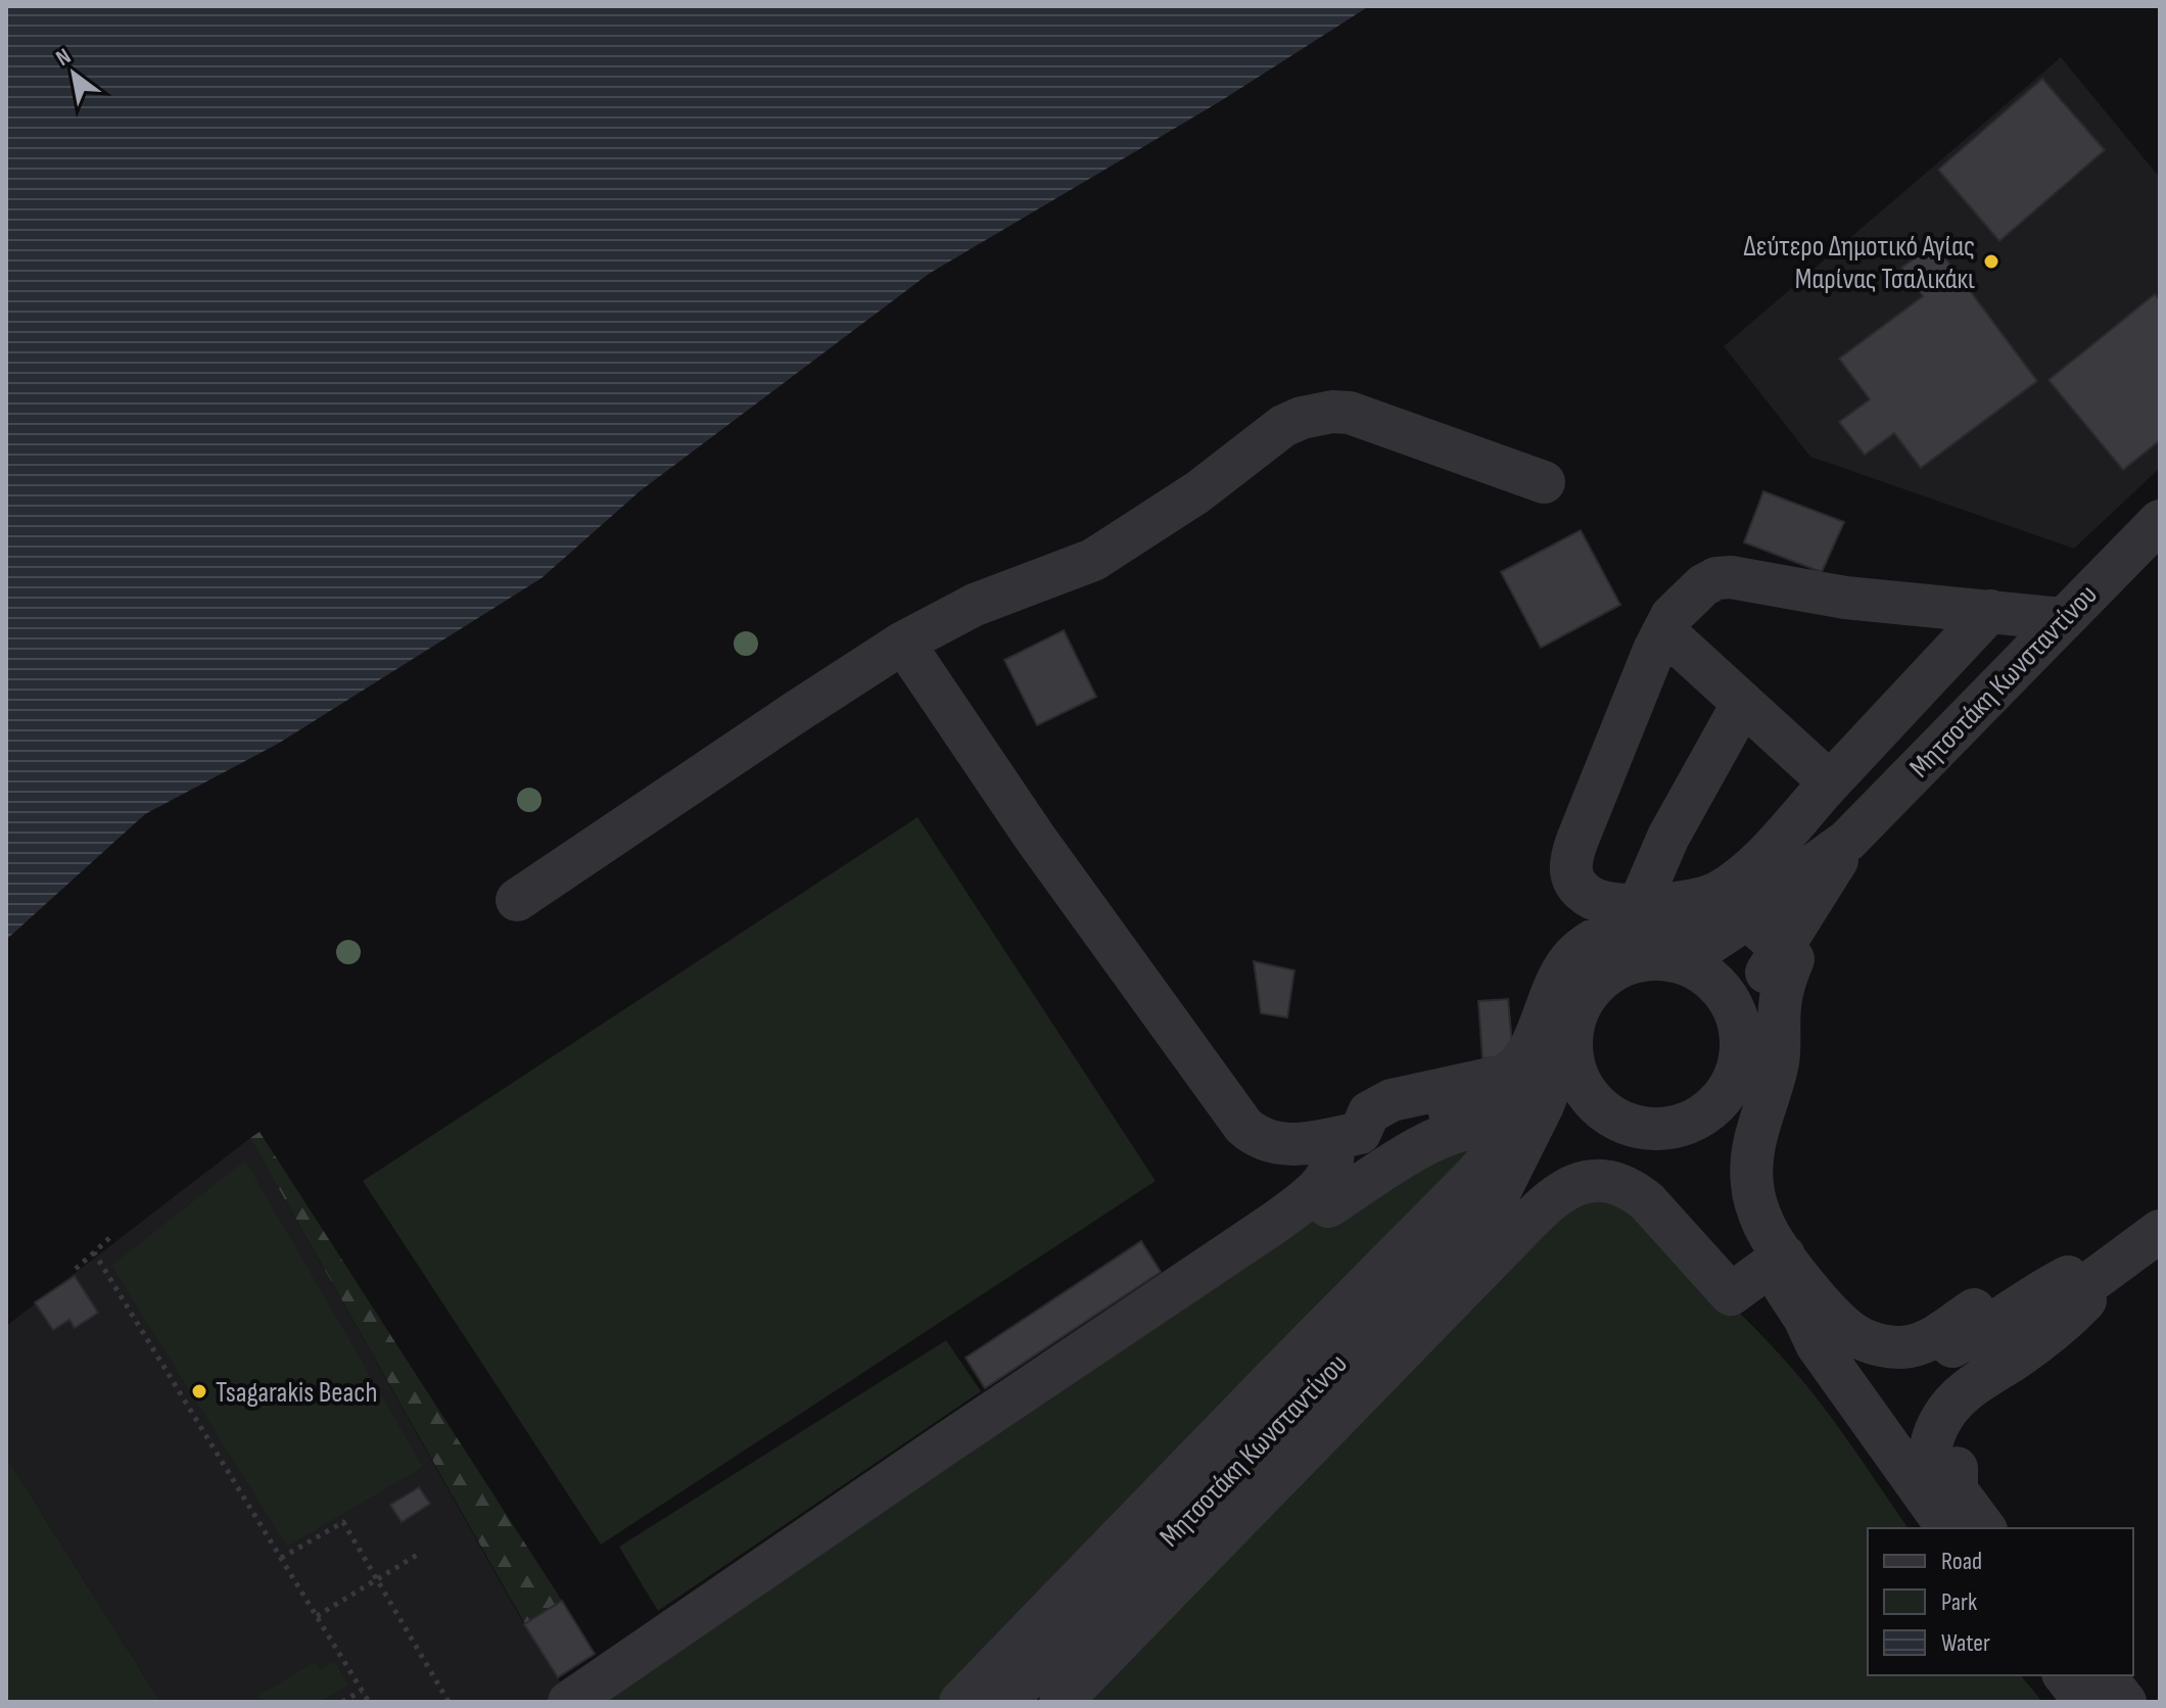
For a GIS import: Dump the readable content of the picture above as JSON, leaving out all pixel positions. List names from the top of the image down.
{
  "streets": {
    "street": ["Μητσοτάκη Κωνσταντίνου"]
  },
  "places": ["Δεύτερο Δημοτικό Αγίας Μαρίνας Τσαλικάκι", "Tsagarakis Beach"],
  "legend": ["Road", "Park", "Water"],
  "north": "top left"
}
